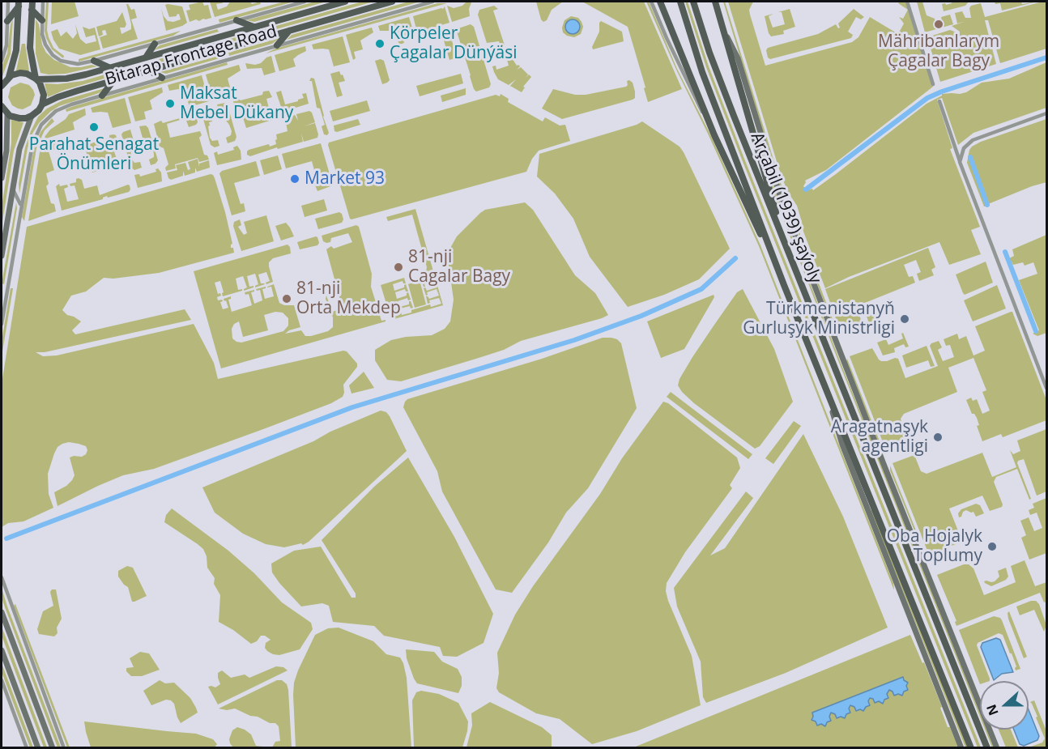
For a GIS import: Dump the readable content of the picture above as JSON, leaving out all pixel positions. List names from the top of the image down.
{
  "streets": {
    "main road": ["Arçabil (1939) şaýoly"],
    "street": ["Bitarap Frontage Road"]
  },
  "places": [
    "Mähribanlarym Çagalar Bagy",
    "Körpeler Çagalar Dünýäsi",
    "Maksat Mebel Dükany",
    "Parahat Senagat Önümleri",
    "Market 93",
    "81-nji Cagalar Bagy",
    "81-nji Orta Mekdep",
    "Türkmenistanyň Gurluşyk Ministrligi",
    "Aragatnaşyk agentligi",
    "Oba Hojalyk Toplumy"
  ],
  "north": "left"
}
